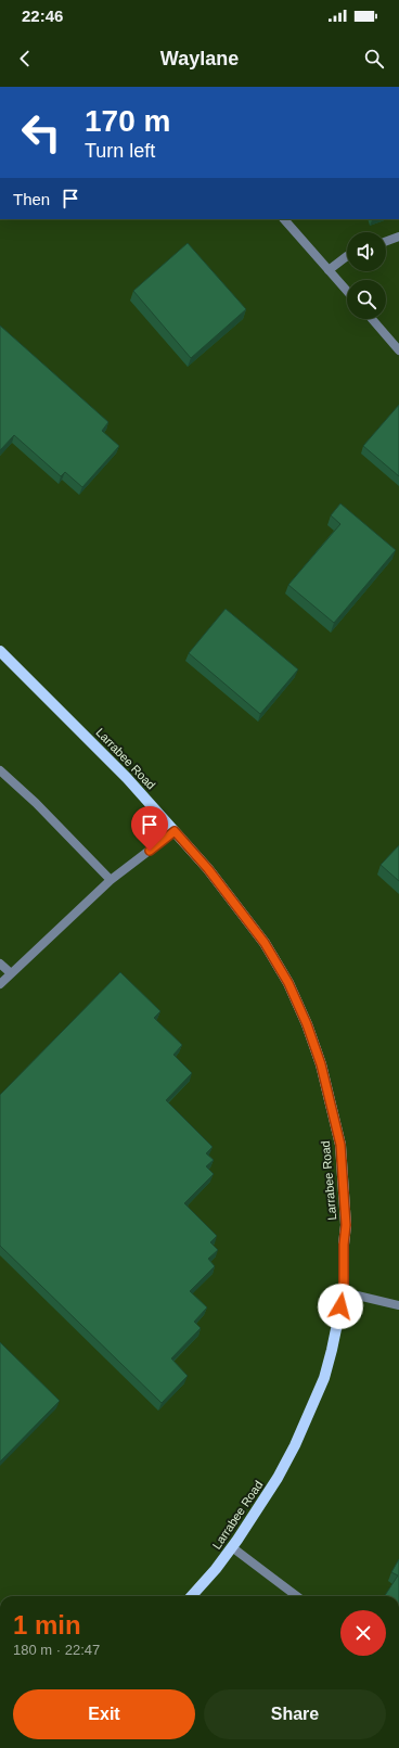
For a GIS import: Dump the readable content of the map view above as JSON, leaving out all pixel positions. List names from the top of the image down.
{
  "streets": {
    "main road": ["Larrabee Road"]
  },
  "page": {
    "status": "22:46",
    "header": "Waylane",
    "turn": ["170 m", "Turn left"],
    "then": "Then",
    "heading": ["1 min", "180 m · 22:47"],
    "buttons": ["Exit", "Share"]
  }
}
